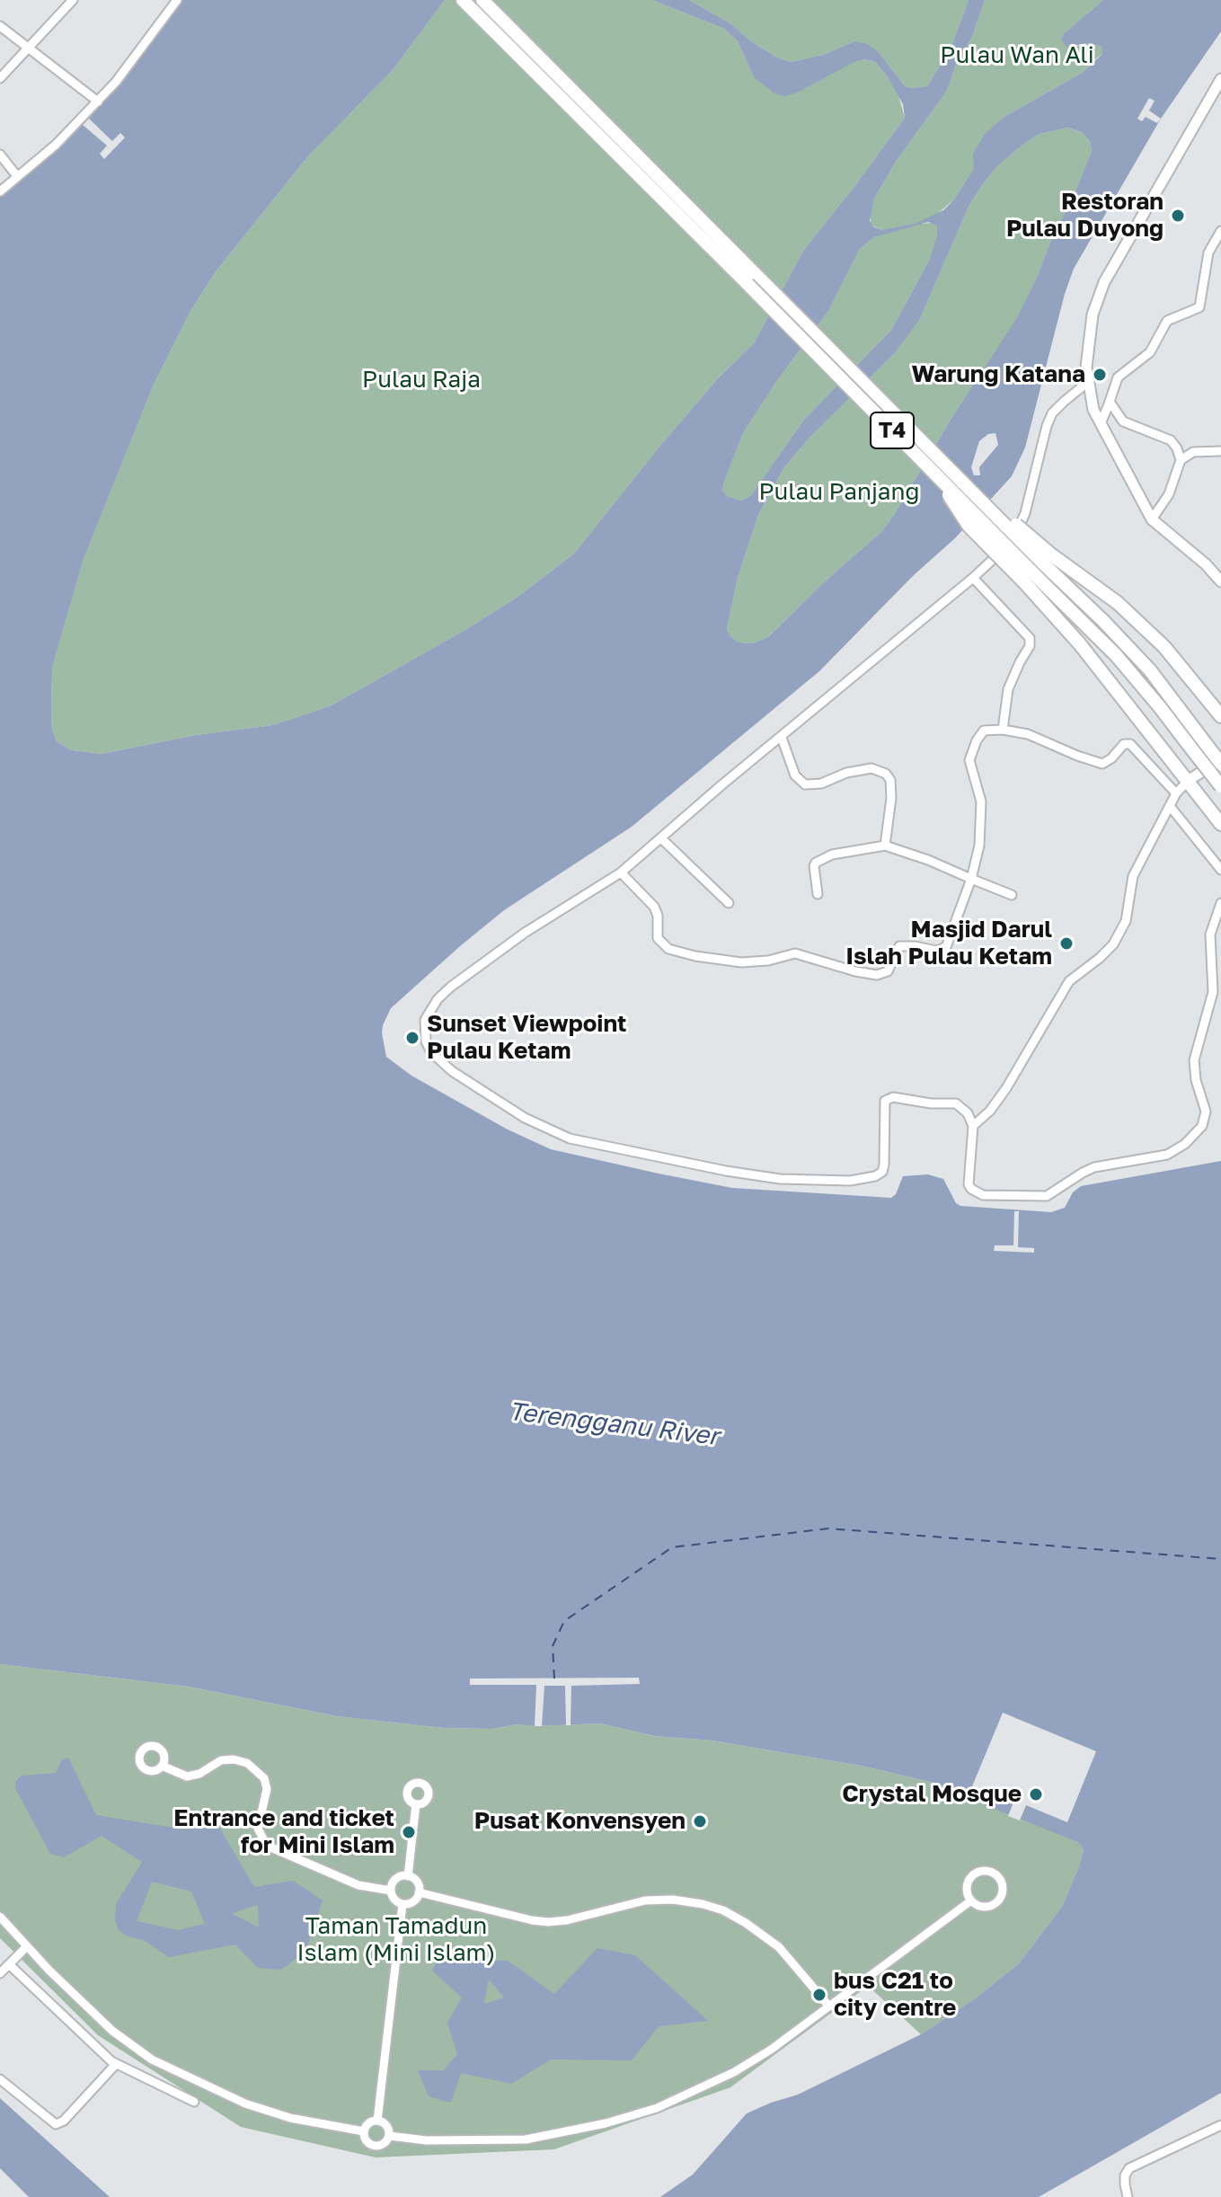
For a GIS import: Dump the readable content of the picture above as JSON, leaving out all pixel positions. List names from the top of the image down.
{
  "streets": {
    "highway": ["T4"]
  },
  "water": ["Terengganu River"],
  "parks": [
    "Pulau Wan Ali",
    "Pulau Raja",
    "Pulau Panjang",
    "Taman Tamadun Islam (Mini Islam)"
  ],
  "places": [
    "Restoran Pulau Duyong",
    "Warung Katana",
    "Masjid Darul Islah Pulau Ketam",
    "Sunset Viewpoint Pulau Ketam",
    "Crystal Mosque",
    "Pusat Konvensyen",
    "Entrance and ticket for Mini Islam",
    "bus C21 to city centre"
  ]
}
